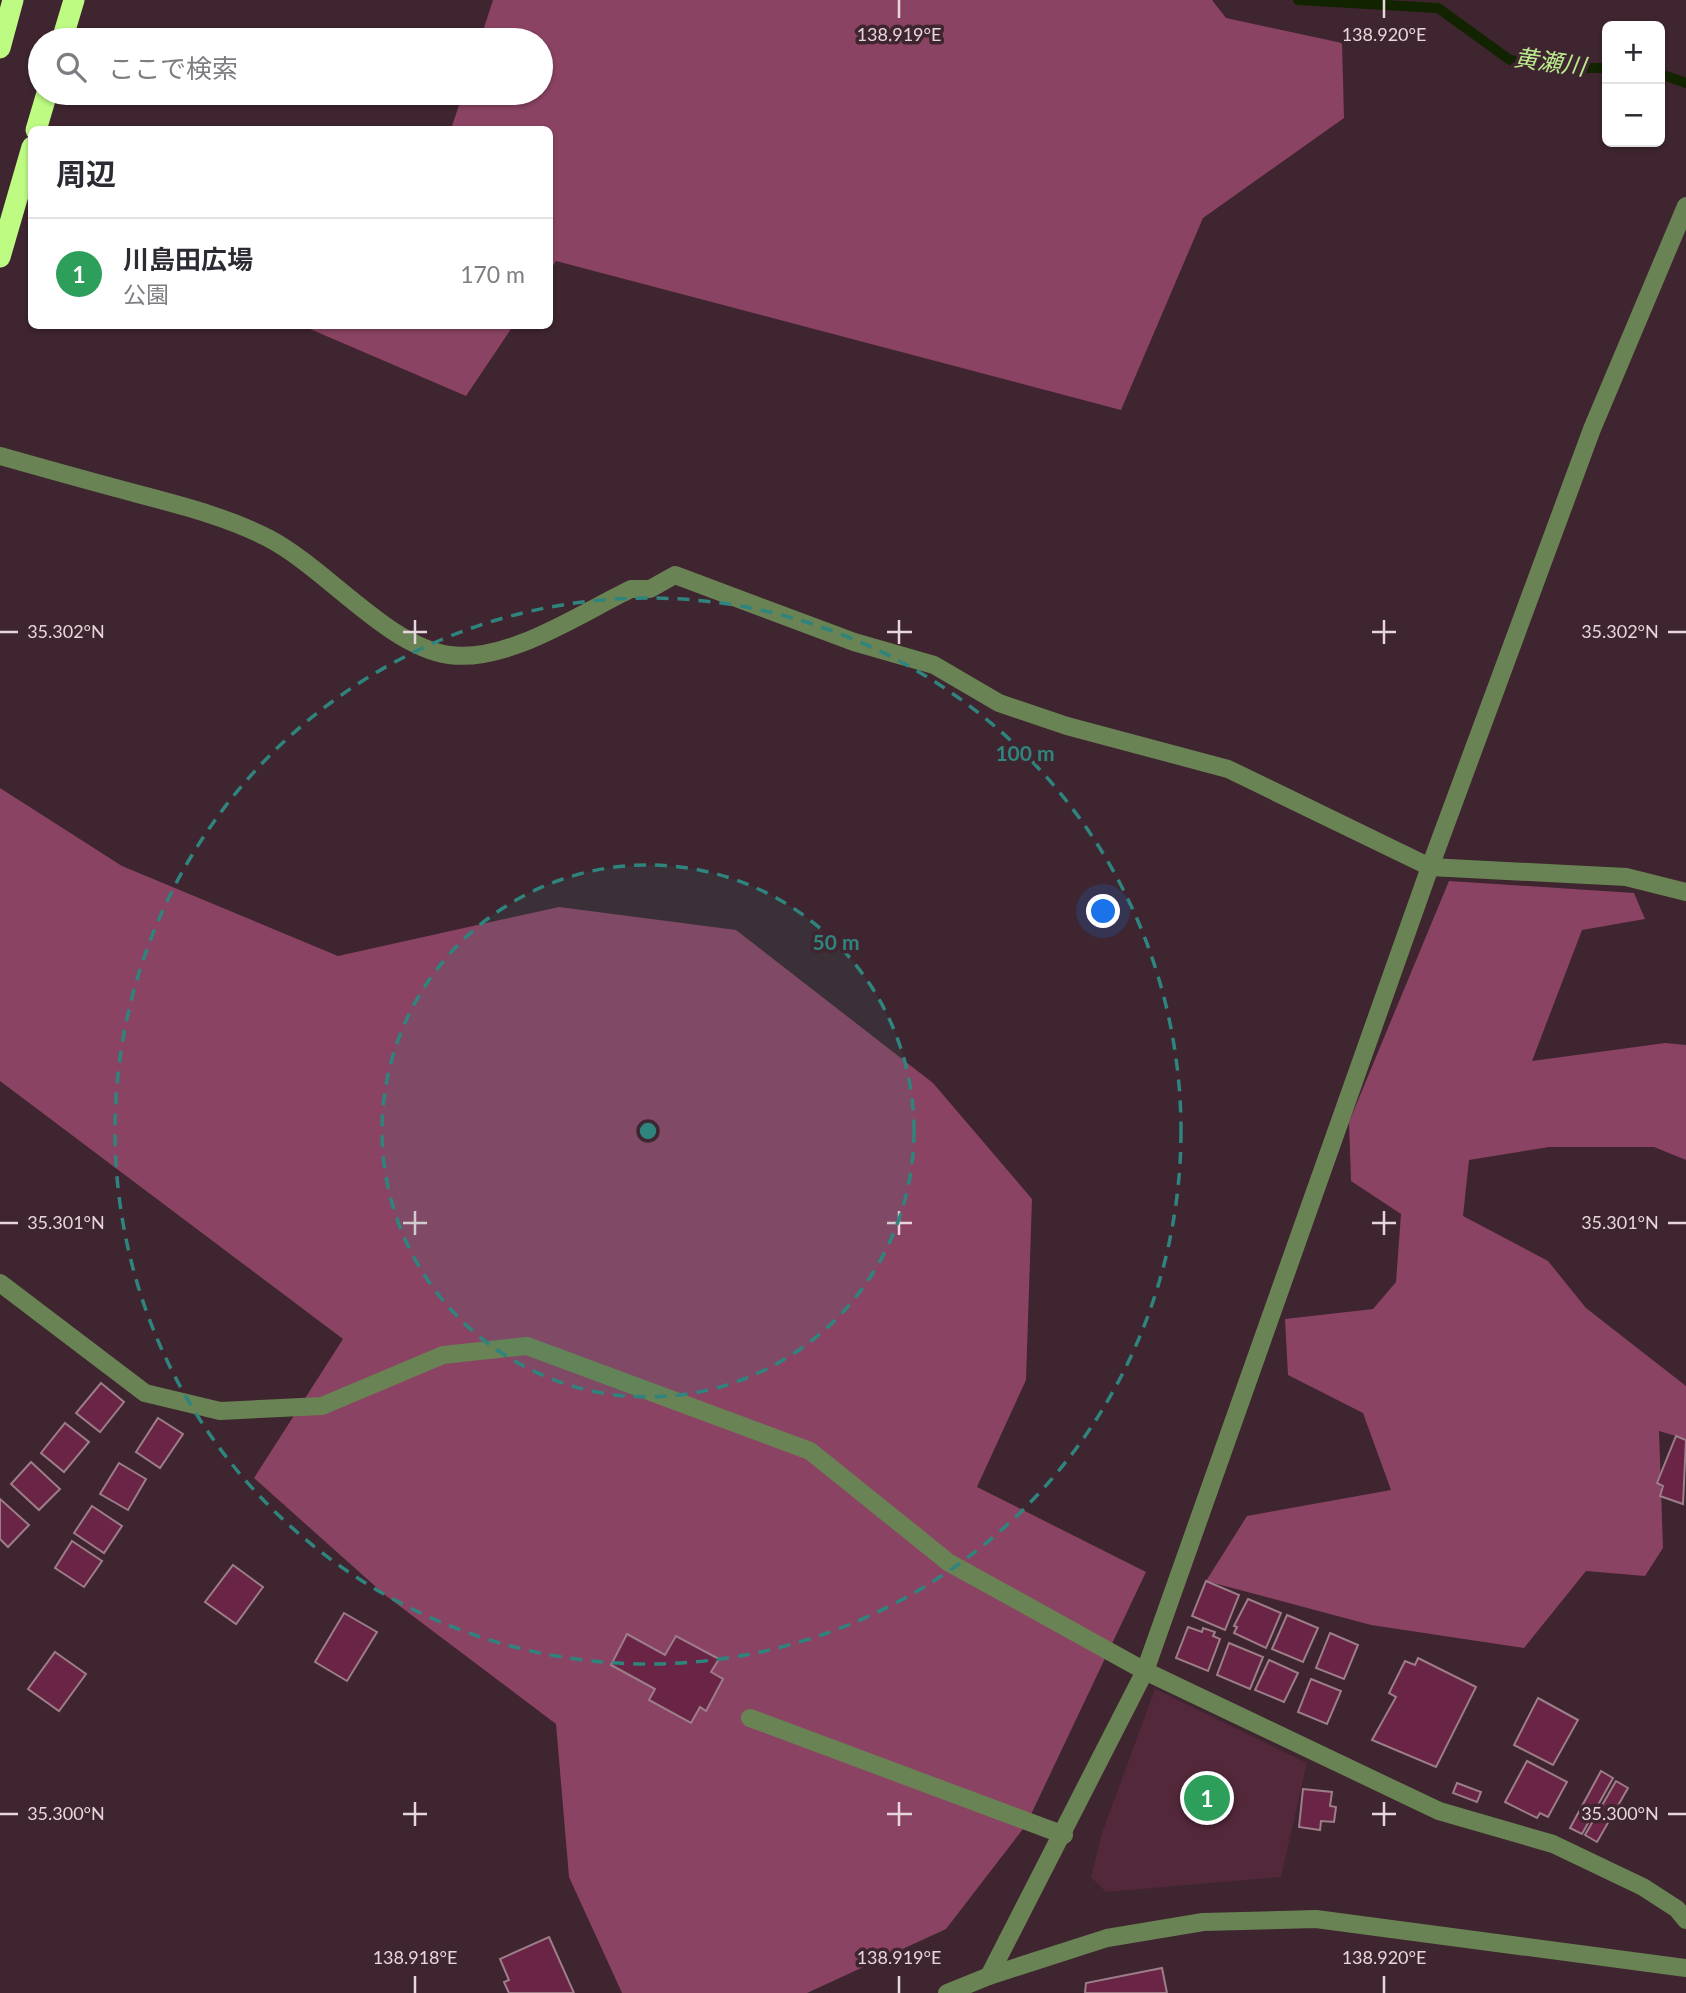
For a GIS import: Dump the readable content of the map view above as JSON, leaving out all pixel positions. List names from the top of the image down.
{
  "water": ["黄瀬川"],
  "page": {
    "map_buttons": ["+", "−"],
    "search": "ここで検索",
    "heading": "周辺",
    "list": [
      {
        "mark": "1",
        "name": "川島田広場",
        "note": "公園",
        "value": "170 m"
      }
    ],
    "pins": "1"
  },
  "coordinates": [
    "138.919°E",
    "138.920°E",
    "35.302°N",
    "35.301°N",
    "35.300°N",
    "138.918°E"
  ],
  "rings": ["100 m", "50 m"]
}
